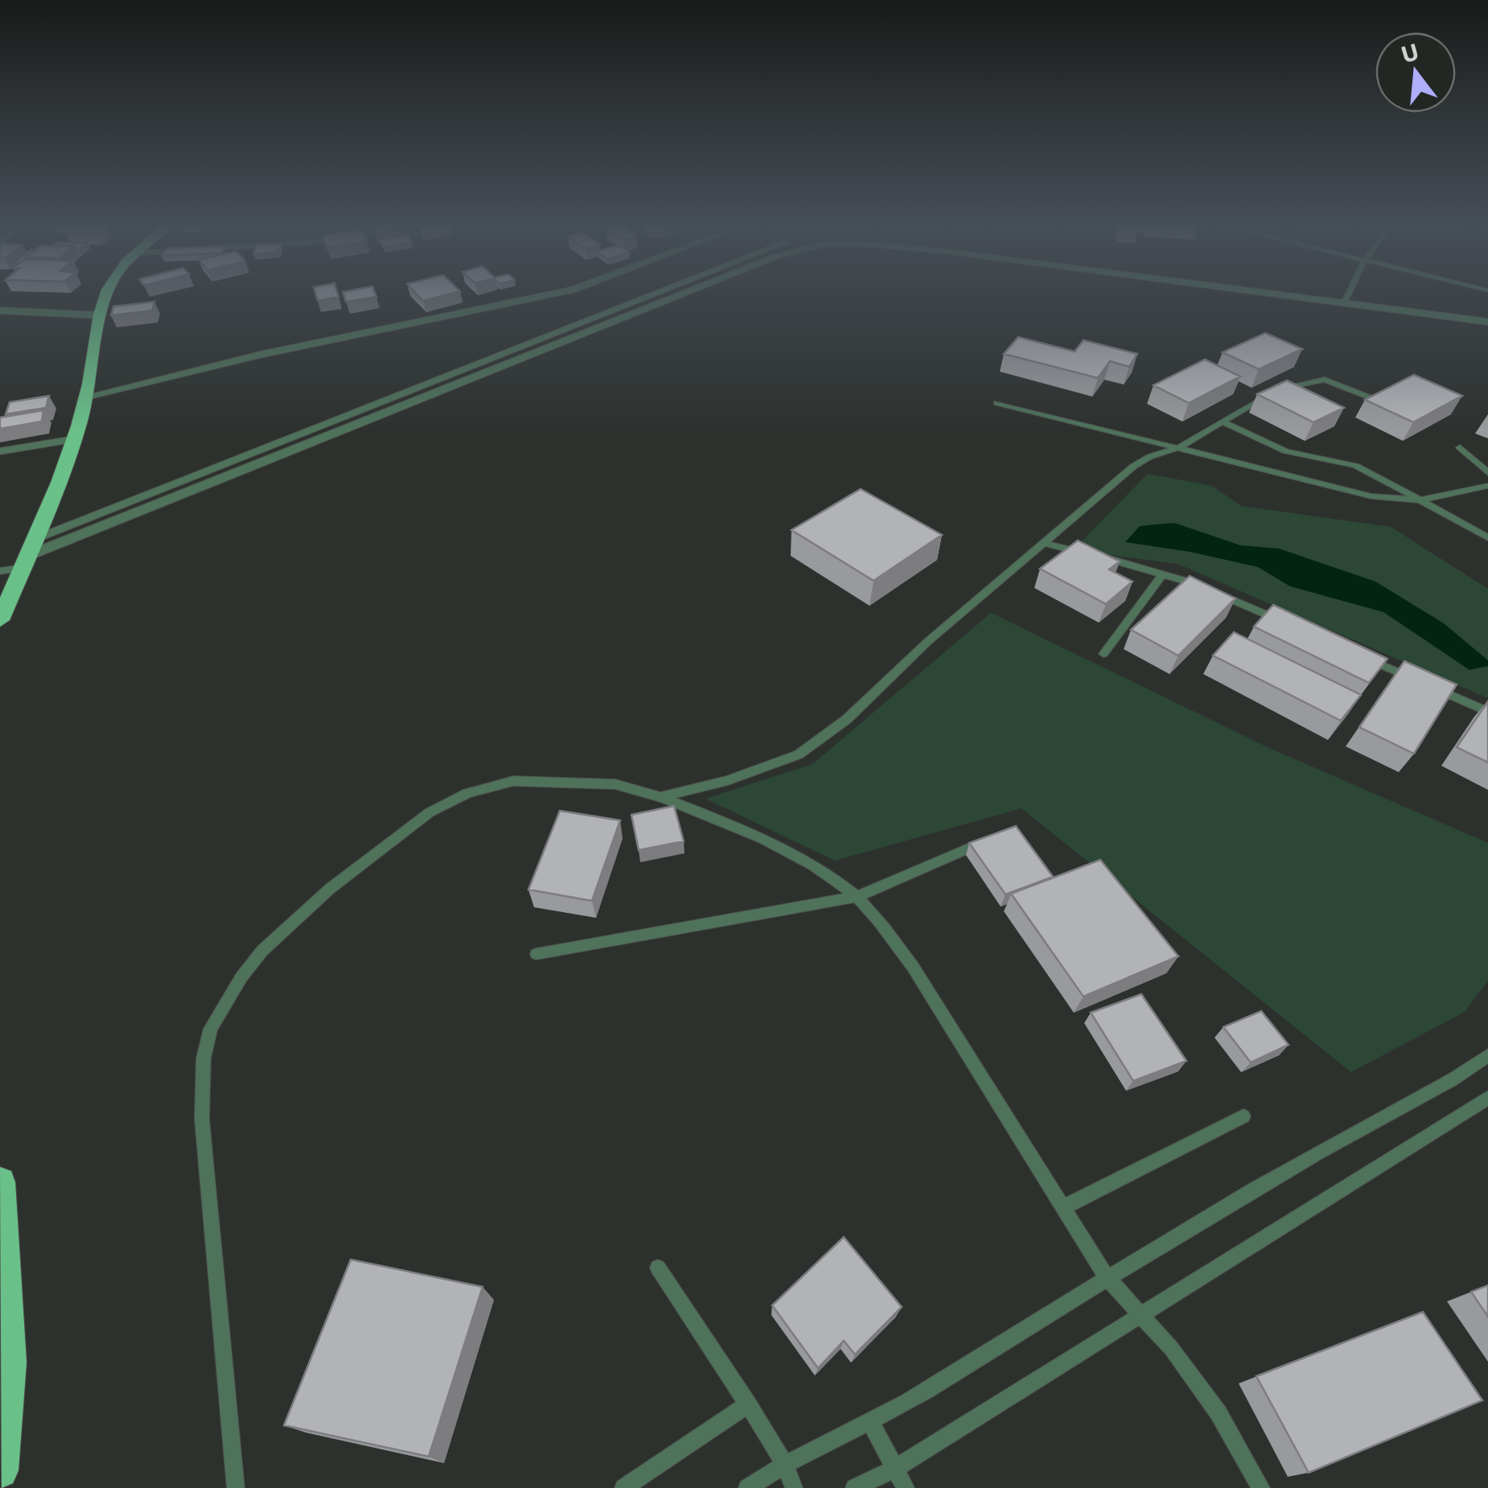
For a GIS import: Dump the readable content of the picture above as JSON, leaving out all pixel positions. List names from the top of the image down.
{
  "north": "top"
}
